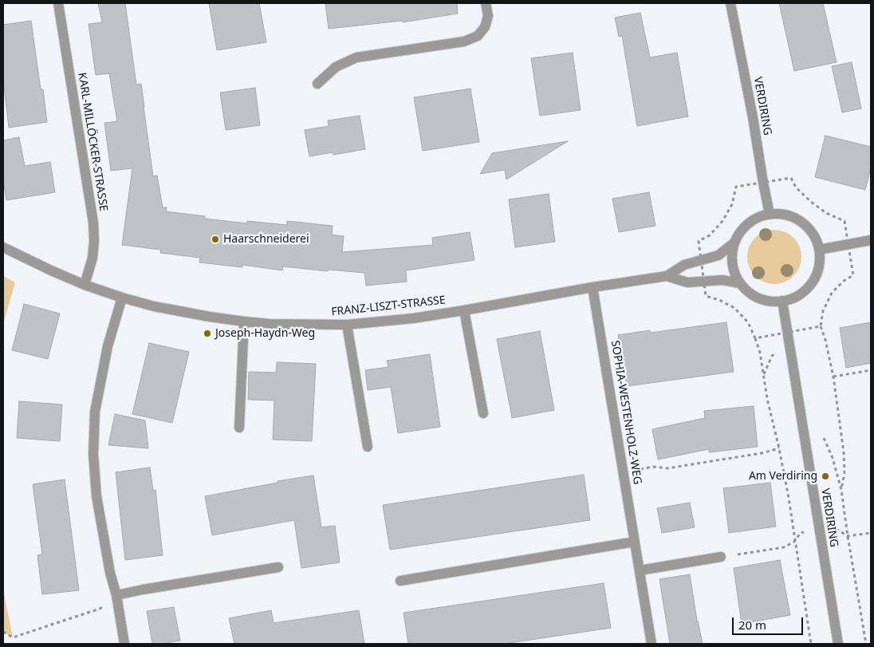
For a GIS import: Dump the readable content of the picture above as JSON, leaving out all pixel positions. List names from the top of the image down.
{
  "streets": {
    "street": [
      "VERDIRING",
      "KARL-MILLÖCKER-STRASSE",
      "FRANZ-LISZT-STRASSE",
      "SOPHIA-WESTENHOLZ-WEG"
    ]
  },
  "crossings": [
    ["VERDIRING", "FRANZ-LISZT-STRASSE"],
    ["KARL-MILLÖCKER-STRASSE", "FRANZ-LISZT-STRASSE"],
    ["FRANZ-LISZT-STRASSE", "SOPHIA-WESTENHOLZ-WEG"]
  ],
  "places": ["Haarschneiderei", "Joseph-Haydn-Weg", "Am Verdiring"],
  "scale_bar": "20 m"
}
